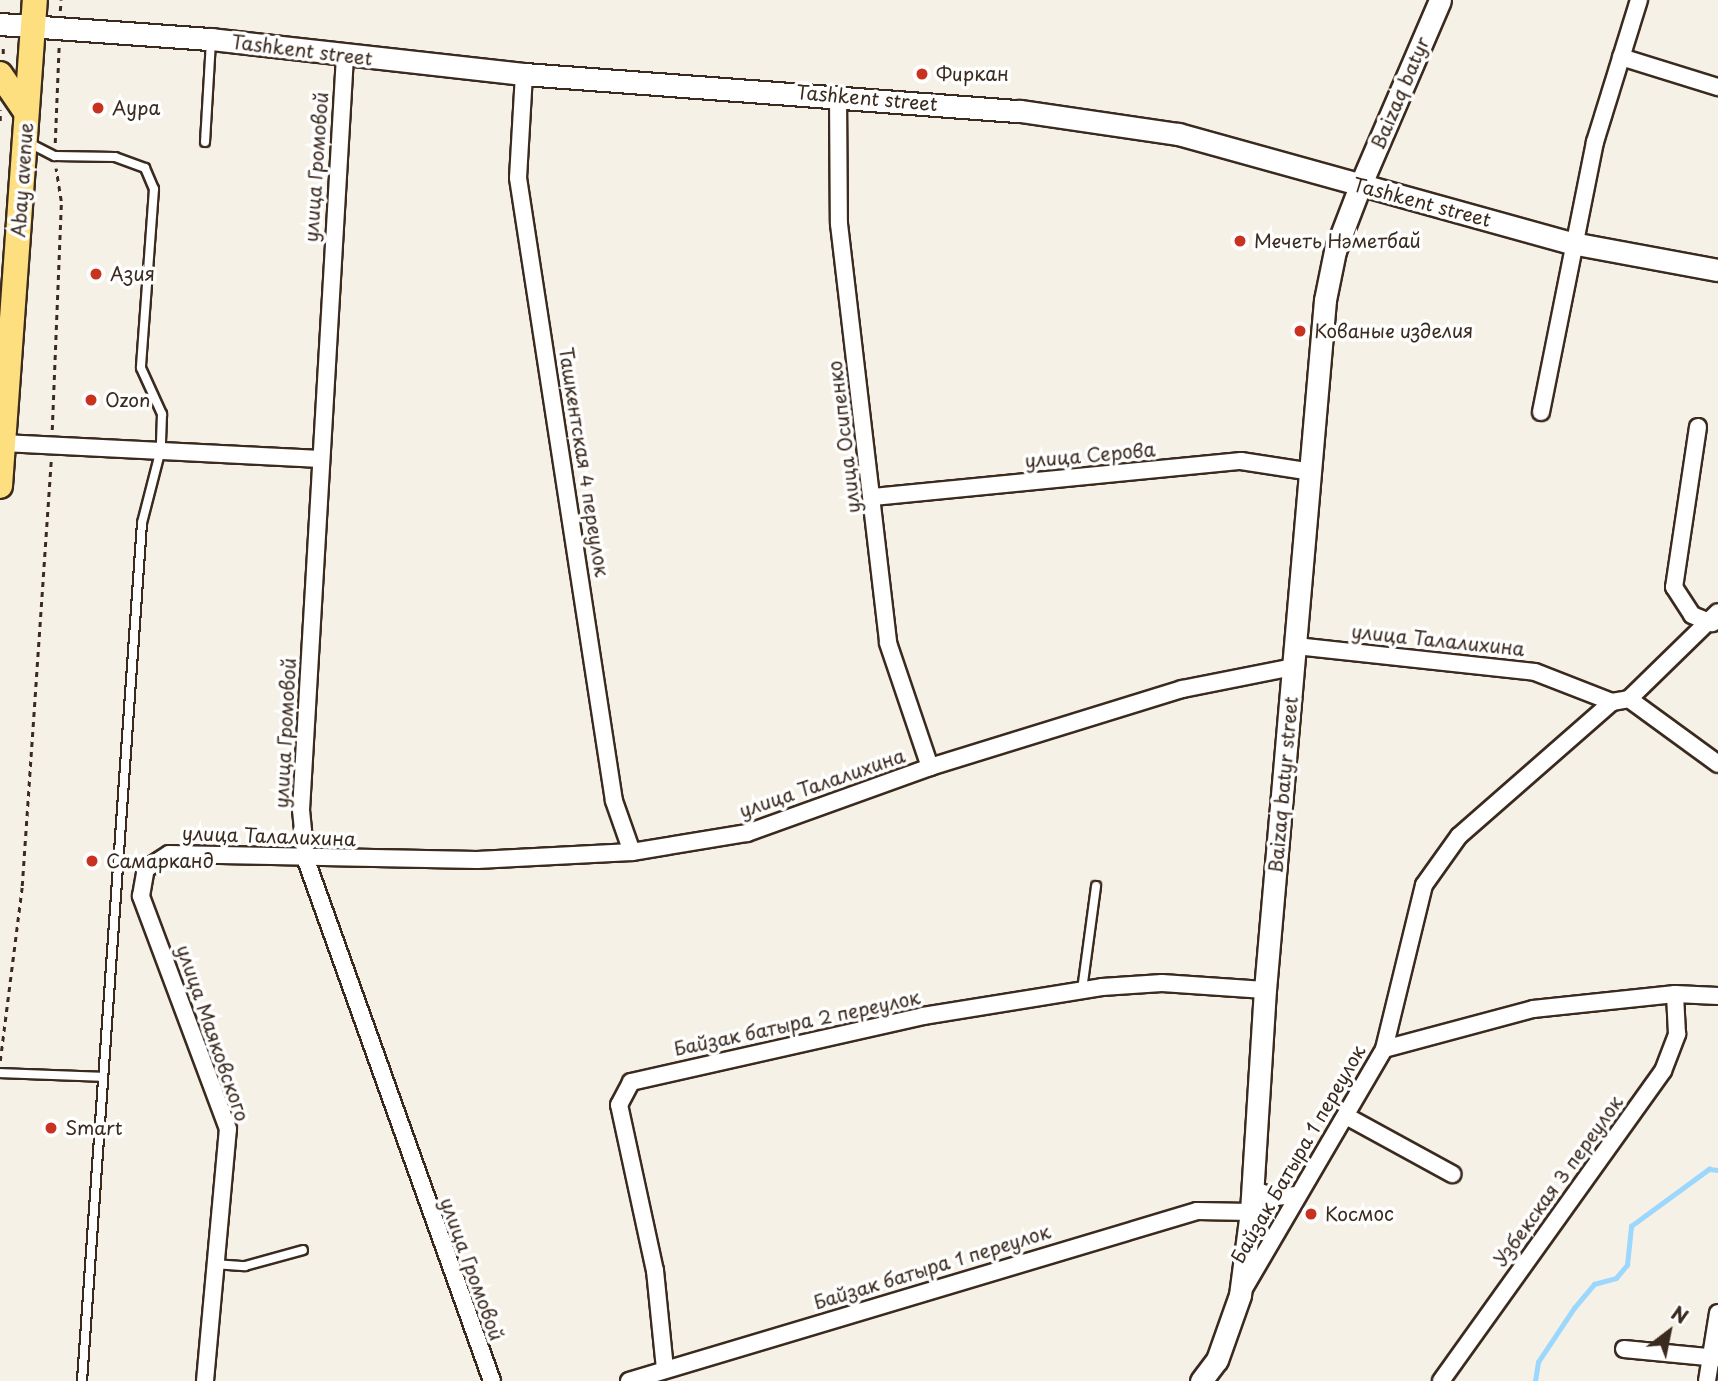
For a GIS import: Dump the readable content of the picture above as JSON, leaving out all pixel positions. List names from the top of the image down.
{
  "streets": {
    "main road": [
      "Tashkent street",
      "Baizaq batyr",
      "Abay avenue",
      "Baizaq batyr street"
    ],
    "street": [
      "улица Громовой",
      "улица Осипенко",
      "улица Серова",
      "Ташкентская 4 переулок",
      "улица Талалихина",
      "Байзак батыра 2 переулок",
      "улица Маяковского",
      "Байзак Батыра 1 переулок",
      "Узбекская 3 переулок",
      "Байзак батыра 1 переулок"
    ]
  },
  "crossings": [
    ["Tashkent street", "Baizaq batyr"],
    ["Tashkent street", "улица Громовой"],
    ["Tashkent street", "Abay avenue"],
    ["Tashkent street", "улица Осипенко"],
    ["Tashkent street", "Ташкентская 4 переулок"],
    ["Tashkent street", "Baizaq batyr street"],
    ["Baizaq batyr", "Baizaq batyr street"],
    ["улица Громовой", "улица Талалихина"],
    ["улица Осипенко", "улица Серова"],
    ["улица Осипенко", "улица Талалихина"],
    ["улица Серова", "Baizaq batyr street"],
    ["Ташкентская 4 переулок", "улица Талалихина"],
    ["улица Талалихина", "Baizaq batyr street"],
    ["улица Талалихина", "улица Маяковского"],
    ["улица Талалихина", "Байзак Батыра 1 переулок"],
    ["Baizaq batyr street", "Байзак батыра 2 переулок"],
    ["Baizaq batyr street", "Байзак Батыра 1 переулок"],
    ["Baizaq batyr street", "Байзак батыра 1 переулок"],
    ["Байзак батыра 2 переулок", "Байзак батыра 1 переулок"]
  ],
  "places": [
    "Фиркан",
    "Аура",
    "Мечеть Нәметбай",
    "Азия",
    "Кованые изделия",
    "Ozon",
    "Самарканд",
    "Smart",
    "Космос"
  ],
  "north": "top right"
}
